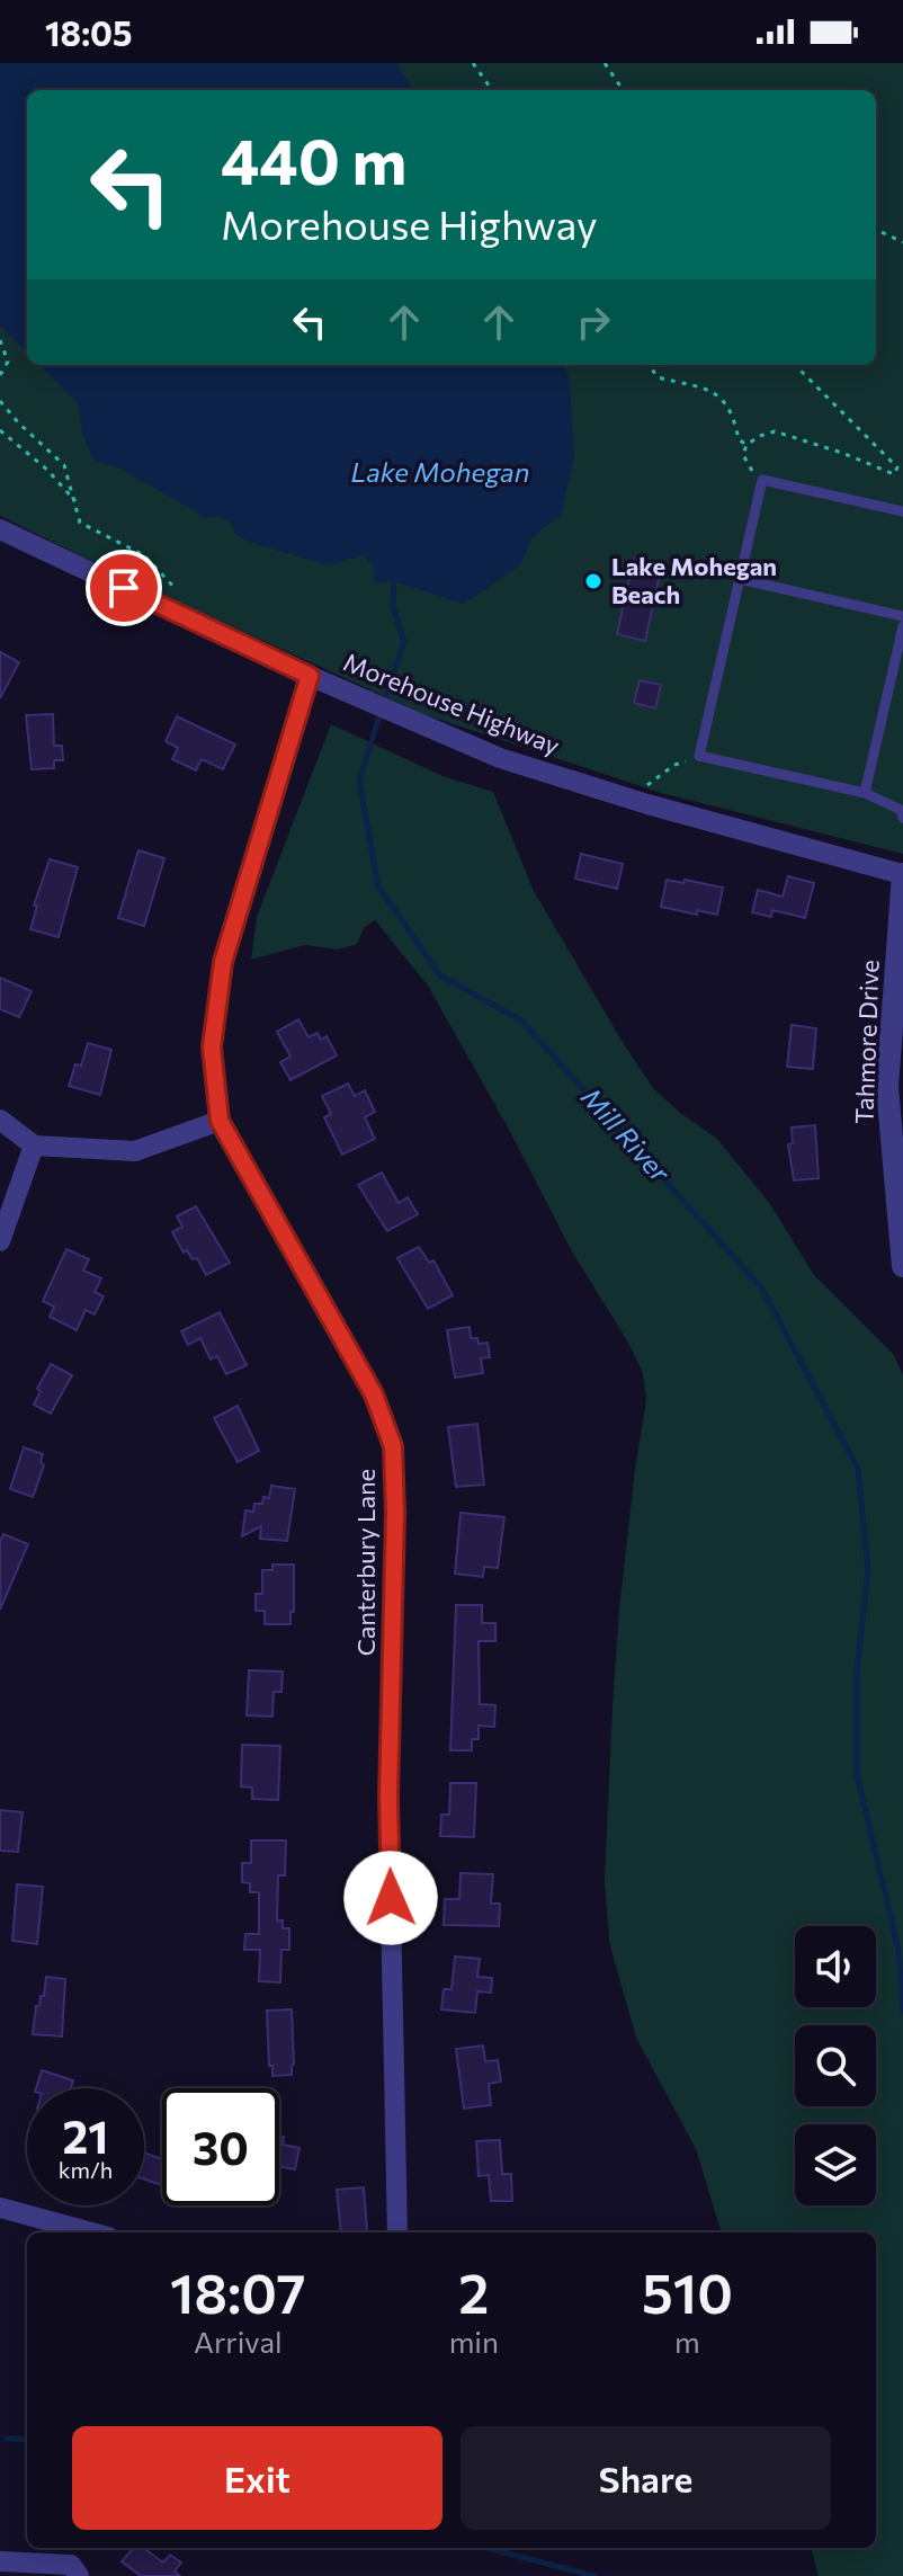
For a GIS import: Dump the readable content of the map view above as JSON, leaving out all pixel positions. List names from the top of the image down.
{
  "streets": {
    "street": ["Morehouse Highway", "Tahmore Drive", "Canterbury Lane"]
  },
  "crossings": [
    ["Morehouse Highway", "Tahmore Drive"],
    ["Morehouse Highway", "Canterbury Lane"]
  ],
  "water": ["Lake Mohegan", "Mill River"],
  "places": ["Lake Mohegan Beach"],
  "page": {
    "status": "18:05",
    "turn": ["440 m", "Morehouse Highway"],
    "speed": "21 km/h",
    "limit": "30",
    "eta": [
      "18:07",
      "Arrival",
      "2",
      "min",
      "510",
      "m"
    ],
    "buttons": ["Exit", "Share"]
  }
}
